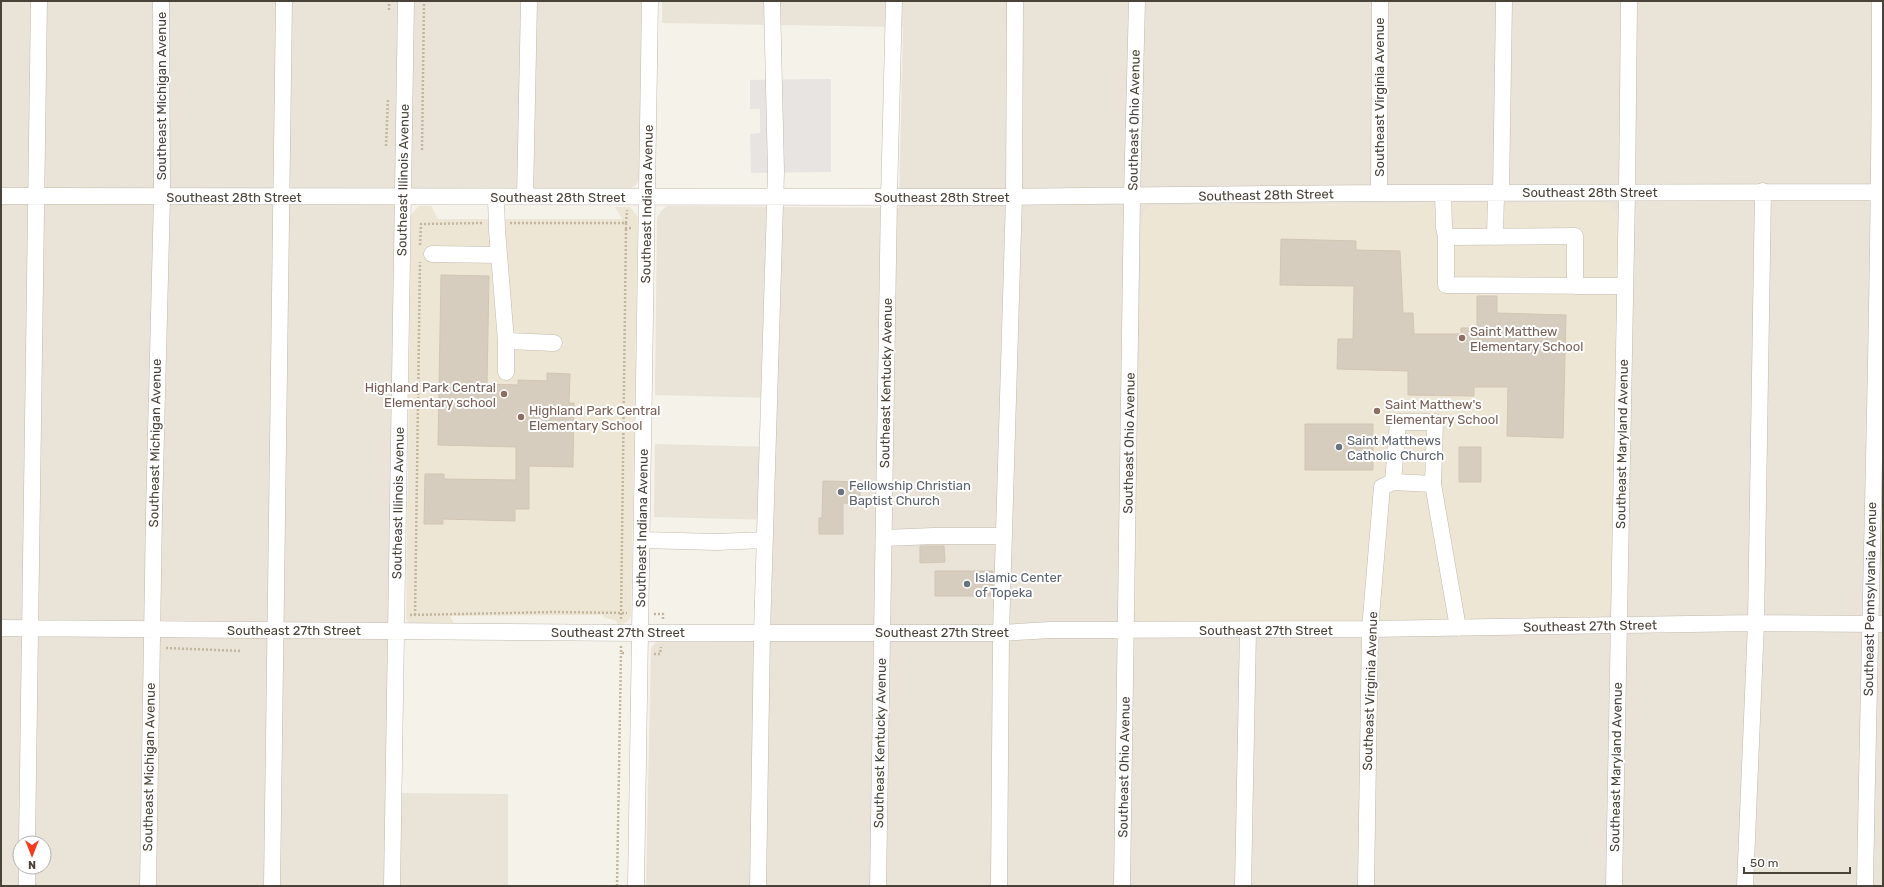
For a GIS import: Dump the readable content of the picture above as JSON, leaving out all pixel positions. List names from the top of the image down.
{
  "streets": {
    "street": [
      "Southeast Michigan Avenue",
      "Southeast Virginia Avenue",
      "Southeast Ohio Avenue",
      "Southeast Illinois Avenue",
      "Southeast 28th Street",
      "Southeast Indiana Avenue",
      "Southeast Kentucky Avenue",
      "Southeast Maryland Avenue",
      "Southeast Pennsylvania Avenue",
      "Southeast 27th Street"
    ]
  },
  "crossings": [
    ["Southeast Michigan Avenue", "Southeast 28th Street"],
    ["Southeast Michigan Avenue", "Southeast 27th Street"],
    ["Southeast Virginia Avenue", "Southeast 28th Street"],
    ["Southeast Virginia Avenue", "Southeast 27th Street"],
    ["Southeast Ohio Avenue", "Southeast 28th Street"],
    ["Southeast Ohio Avenue", "Southeast 27th Street"],
    ["Southeast Illinois Avenue", "Southeast 28th Street"],
    ["Southeast Illinois Avenue", "Southeast 27th Street"],
    ["Southeast 28th Street", "Southeast Indiana Avenue"],
    ["Southeast 28th Street", "Southeast Kentucky Avenue"],
    ["Southeast 28th Street", "Southeast Maryland Avenue"],
    ["Southeast 28th Street", "Southeast Pennsylvania Avenue"],
    ["Southeast Indiana Avenue", "Southeast 27th Street"],
    ["Southeast Kentucky Avenue", "Southeast 27th Street"],
    ["Southeast Maryland Avenue", "Southeast 27th Street"],
    ["Southeast Pennsylvania Avenue", "Southeast 27th Street"]
  ],
  "places": [
    "Saint Matthew Elementary School",
    "Highland Park Central Elementary school",
    "Saint Matthew's Elementary School",
    "Highland Park Central Elementary School",
    "Saint Matthews Catholic Church",
    "Fellowship Christian Baptist Church",
    "Islamic Center of Topeka"
  ],
  "scale_bar": "50 m",
  "north": "bottom"
}
